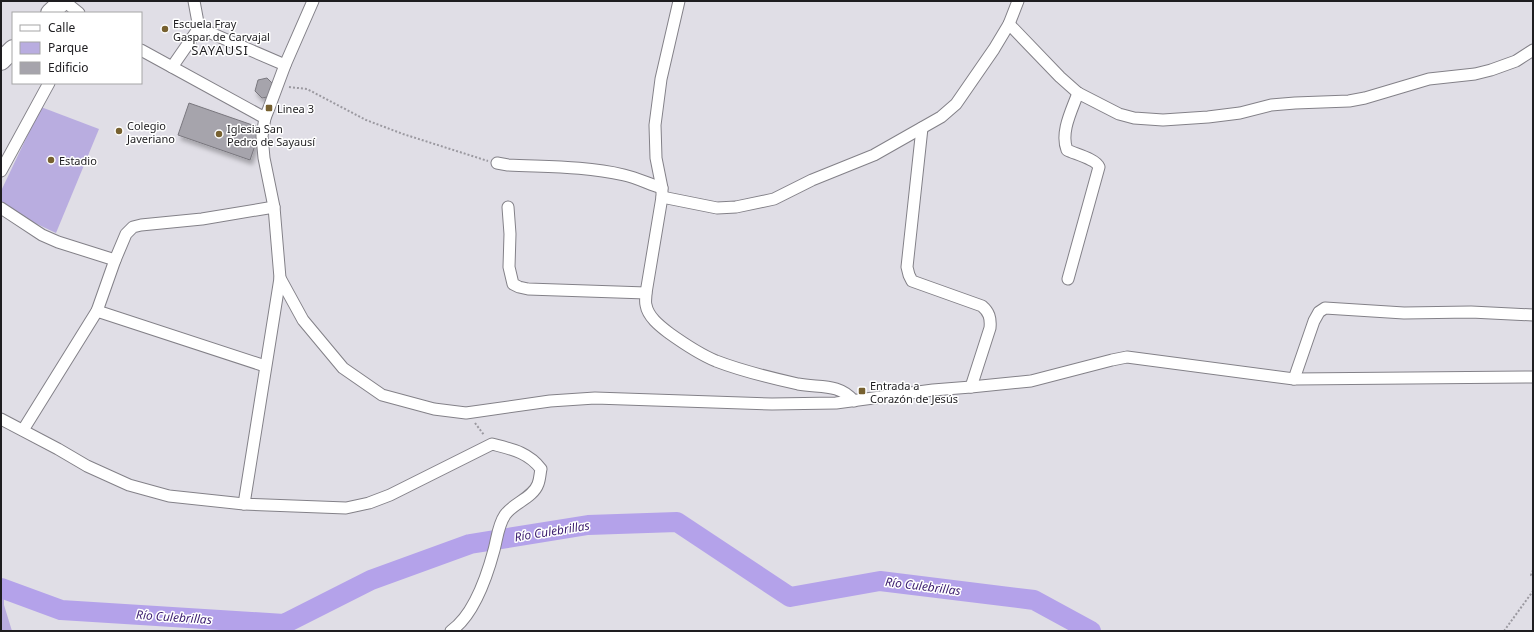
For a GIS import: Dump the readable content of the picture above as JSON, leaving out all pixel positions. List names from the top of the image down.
{
  "districts": ["SAYAUSI"],
  "water": ["Río Culebrillas"],
  "places": {
    "other": [
      "Escuela Fray Gaspar de Carvajal",
      "Colegio Javeriano",
      "Iglesia San Pedro de Sayausí",
      "Estadio"
    ],
    "transit": ["Linea 3", "Entrada a Corazón de Jesús"]
  },
  "legend": ["Calle", "Parque", "Edificio"]
}
